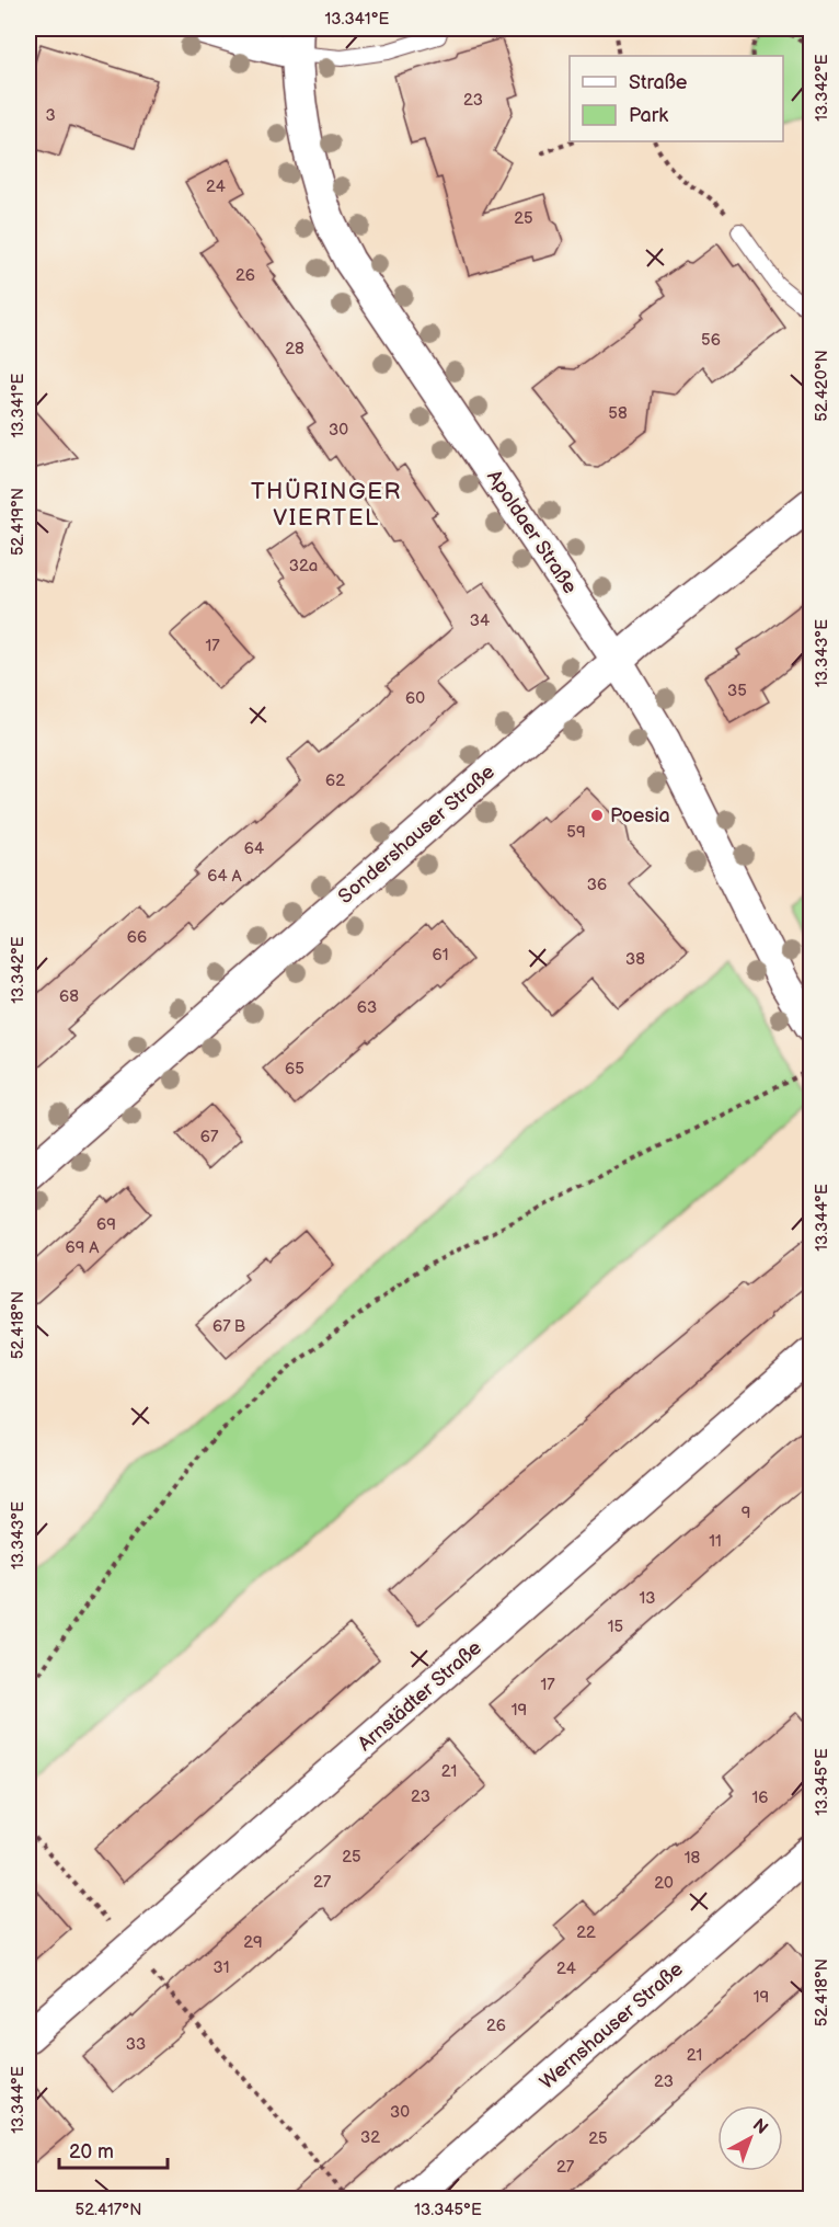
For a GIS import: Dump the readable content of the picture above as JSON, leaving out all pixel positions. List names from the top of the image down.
{
  "streets": {
    "street": [
      "Apoldaer Straße",
      "Sondershauser Straße",
      "Arnstädter Straße",
      "Wernshauser Straße"
    ]
  },
  "crossings": [
    ["Apoldaer Straße", "Sondershauser Straße"]
  ],
  "districts": ["THÜRINGER VIERTEL"],
  "places": ["Poesia"],
  "house_numbers": [
    "23",
    "3",
    "24",
    "25",
    "26",
    "56",
    "28",
    "58",
    "30",
    "32a",
    "34",
    "17",
    "35",
    "60",
    "62",
    "59",
    "64",
    "64 A",
    "36",
    "66",
    "61",
    "38",
    "68",
    "63",
    "65",
    "67",
    "69",
    "69 A",
    "67 B",
    "9",
    "11",
    "13",
    "15",
    "17",
    "19",
    "21",
    "23",
    "16",
    "25",
    "18",
    "27",
    "20",
    "22",
    "29",
    "31",
    "24",
    "19",
    "26",
    "33",
    "21",
    "23",
    "30",
    "32",
    "25",
    "27"
  ],
  "legend": ["Straße", "Park"],
  "scale_bar": "20 m",
  "north": "top right",
  "coordinates": [
    "13.341°E",
    "13.342°E",
    "52.420°N",
    "52.419°N",
    "13.343°E",
    "13.344°E",
    "52.418°N",
    "13.345°E",
    "52.417°N"
  ]
}
